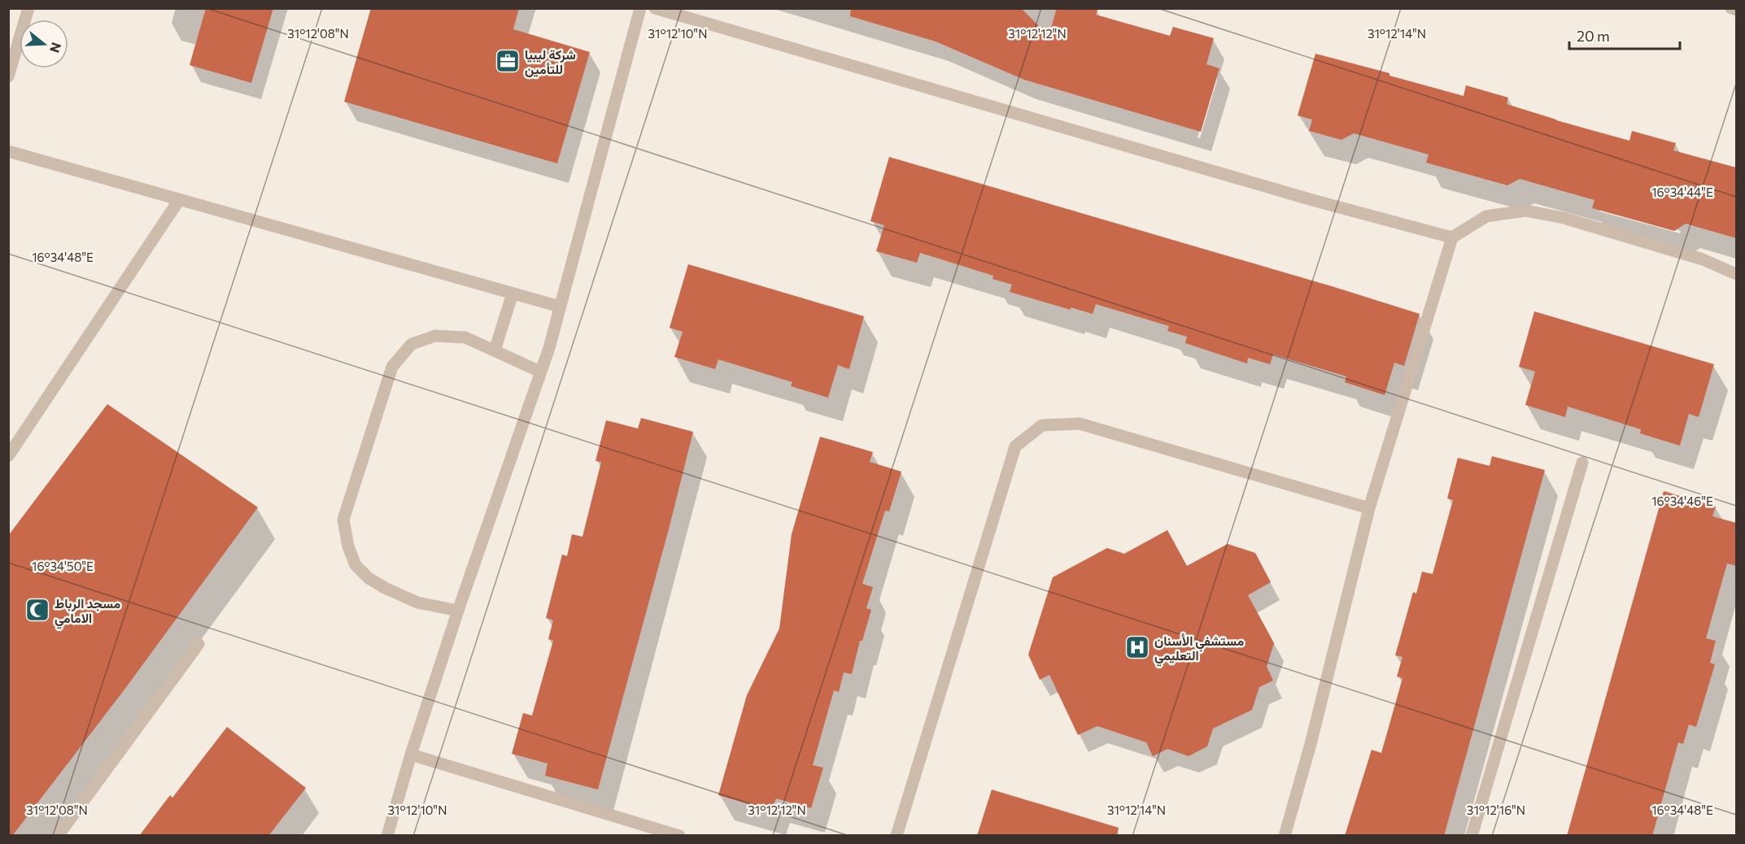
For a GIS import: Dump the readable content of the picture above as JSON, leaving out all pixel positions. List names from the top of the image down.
{
  "places": {
    "office": ["شركة ليبيا للتأمين"],
    "mosque": ["مسجد الرباط الامامي"],
    "hospital": ["مستشفي الأسنان التعليمي"]
  },
  "scale_bar": "20 m",
  "north": "right",
  "coordinates": [
    "31°12'08\"N",
    "31°12'10\"N",
    "31°12'12\"N",
    "31°12'14\"N",
    "16°34'44\"E",
    "16°34'48\"E",
    "16°34'46\"E",
    "16°34'50\"E",
    "31°12'16\"N"
  ]
}
